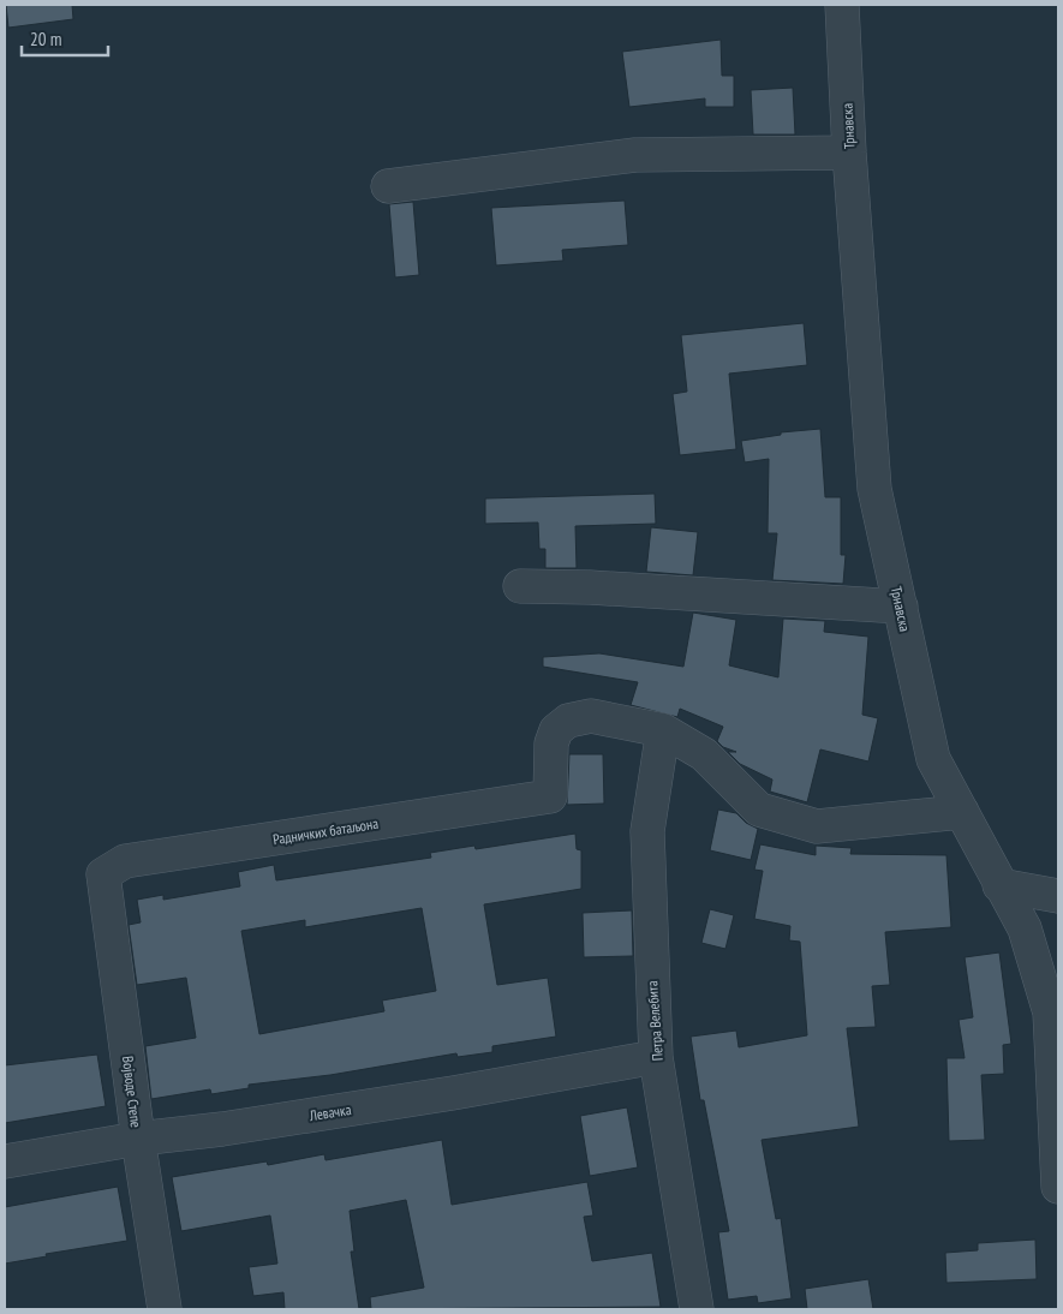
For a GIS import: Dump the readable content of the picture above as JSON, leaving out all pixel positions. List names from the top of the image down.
{
  "streets": {
    "street": [
      "Трнавска",
      "Радничких батаљона",
      "Петра Велебита",
      "Војводе Степе",
      "Левачка"
    ]
  },
  "crossings": [
    ["Радничких батаљона", "Петра Велебита"],
    ["Радничких батаљона", "Војводе Степе"],
    ["Петра Велебита", "Левачка"],
    ["Војводе Степе", "Левачка"]
  ],
  "scale_bar": "20 m"
}
